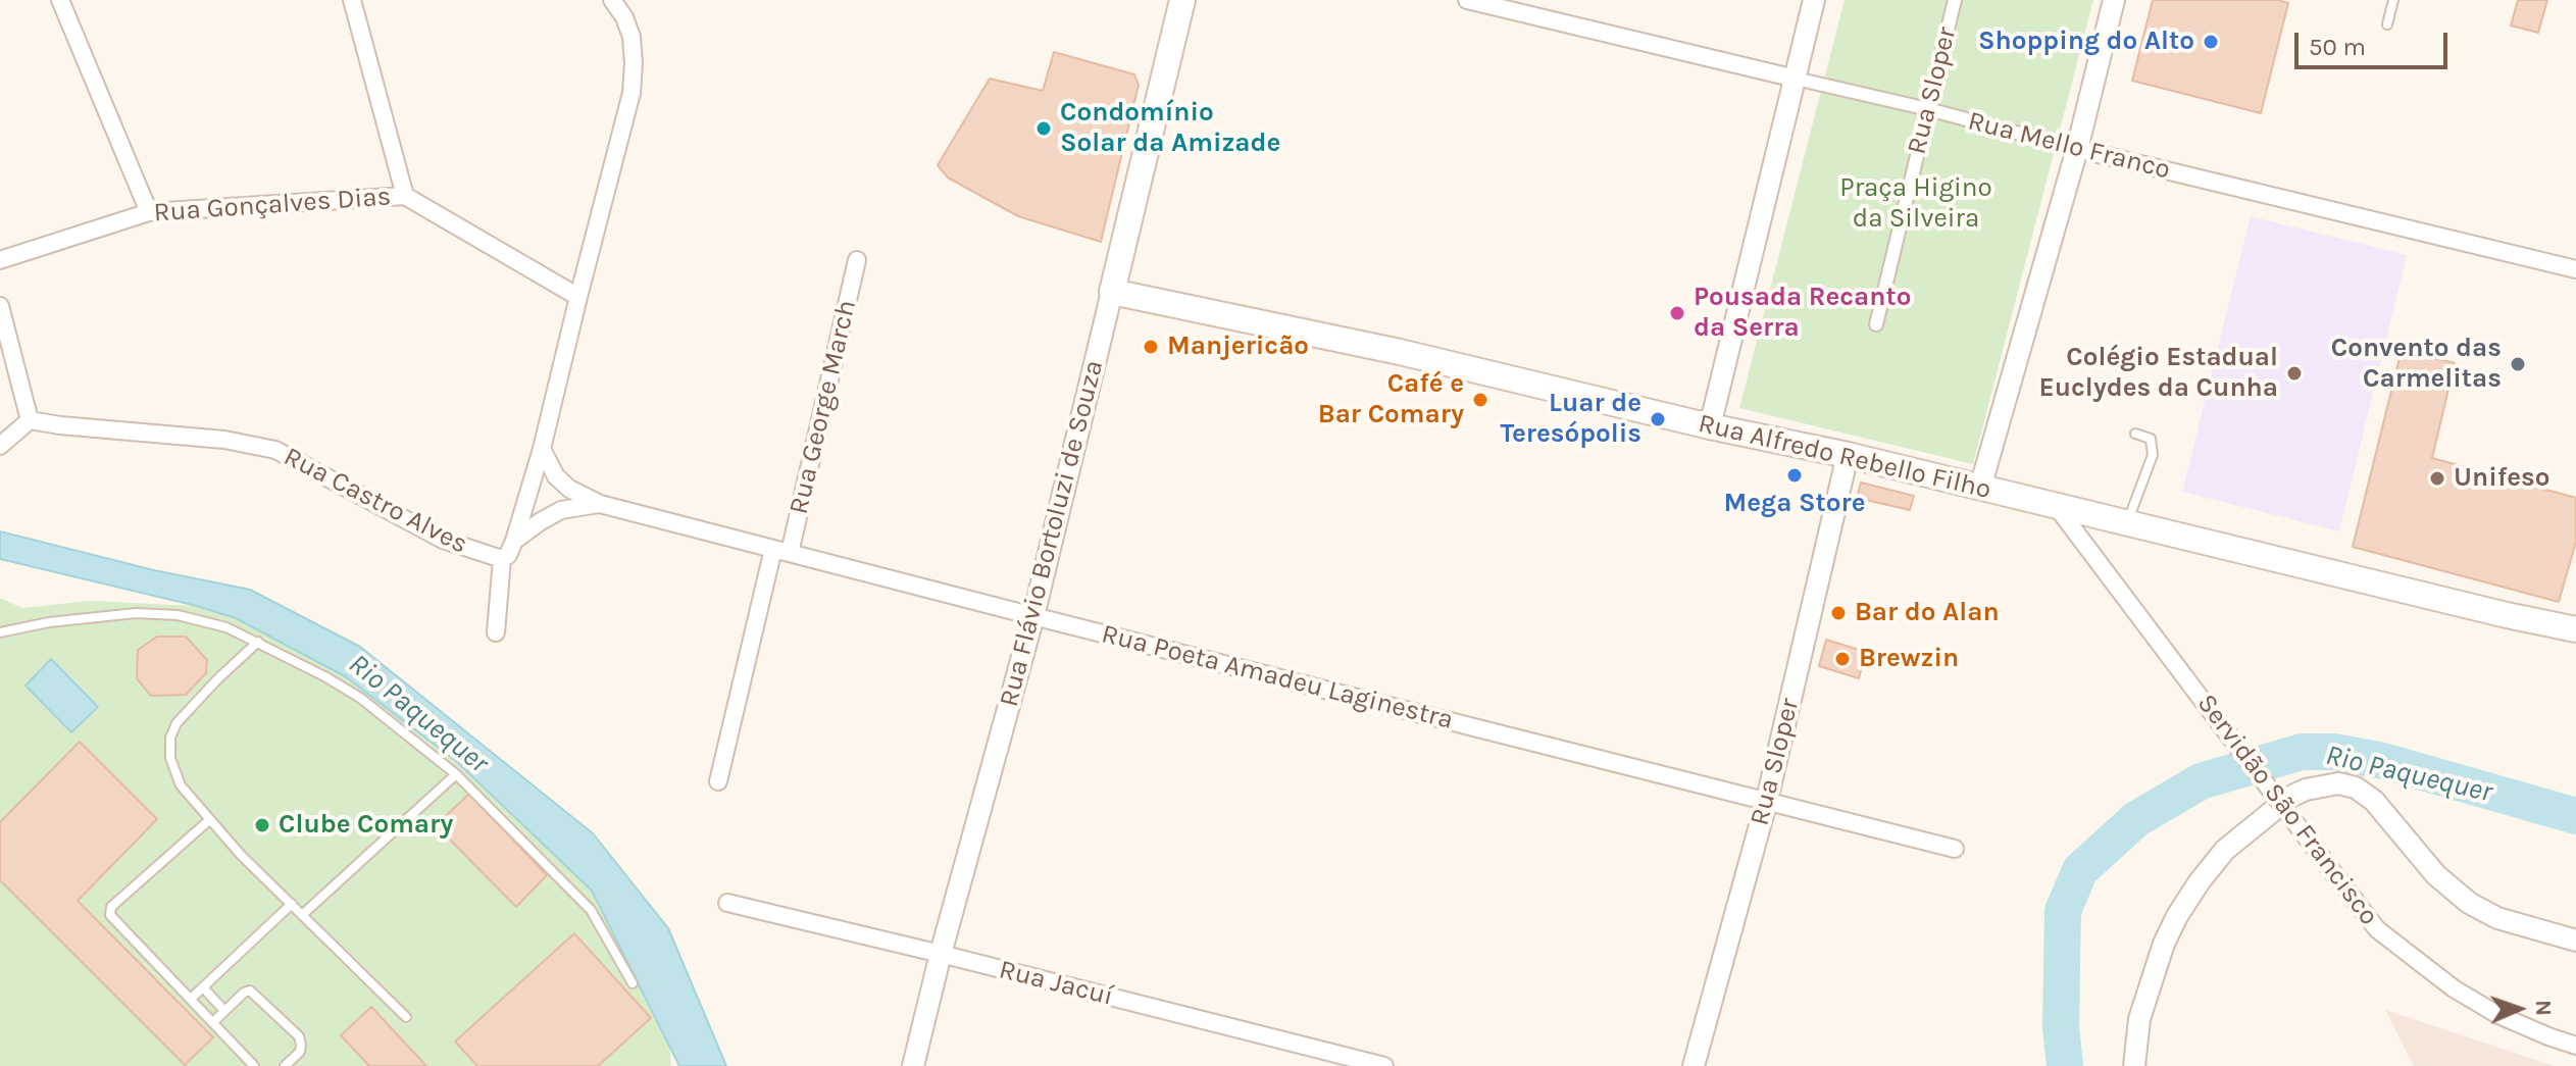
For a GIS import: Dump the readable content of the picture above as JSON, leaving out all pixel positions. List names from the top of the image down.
{
  "streets": {
    "main road": ["Rua Alfredo Rebello Filho", "Rua Flávio Bortoluzi de Souza"],
    "street": [
      "Rua Sloper",
      "Rua Mello Franco",
      "Rua Gonçalves Dias",
      "Rua George March",
      "Rua Castro Alves",
      "Rua Poeta Amadeu Laginestra",
      "Servidão São Francisco",
      "Rua Jacuí"
    ]
  },
  "crossings": [
    ["Rua Sloper", "Rua Mello Franco"],
    ["Rua Sloper", "Rua Alfredo Rebello Filho"],
    ["Rua Sloper", "Rua Poeta Amadeu Laginestra"],
    ["Rua Gonçalves Dias", "Rua Castro Alves"],
    ["Rua George March", "Rua Poeta Amadeu Laginestra"],
    ["Rua Alfredo Rebello Filho", "Rua Flávio Bortoluzi de Souza"],
    ["Rua Alfredo Rebello Filho", "Servidão São Francisco"],
    ["Rua Castro Alves", "Rua Poeta Amadeu Laginestra"],
    ["Rua Flávio Bortoluzi de Souza", "Rua Poeta Amadeu Laginestra"],
    ["Rua Flávio Bortoluzi de Souza", "Rua Jacuí"]
  ],
  "water": ["Rio Paquequer"],
  "parks": ["Praça Higino da Silveira"],
  "places": [
    "Shopping do Alto",
    "Condomínio Solar da Amizade",
    "Pousada Recanto da Serra",
    "Manjericão",
    "Convento das Carmelitas",
    "Colégio Estadual Euclydes da Cunha",
    "Café e Bar Comary",
    "Luar de Teresópolis",
    "Mega Store",
    "Unifeso",
    "Bar do Alan",
    "Brewzin",
    "Clube Comary"
  ],
  "scale_bar": "50 m",
  "north": "right"
}
